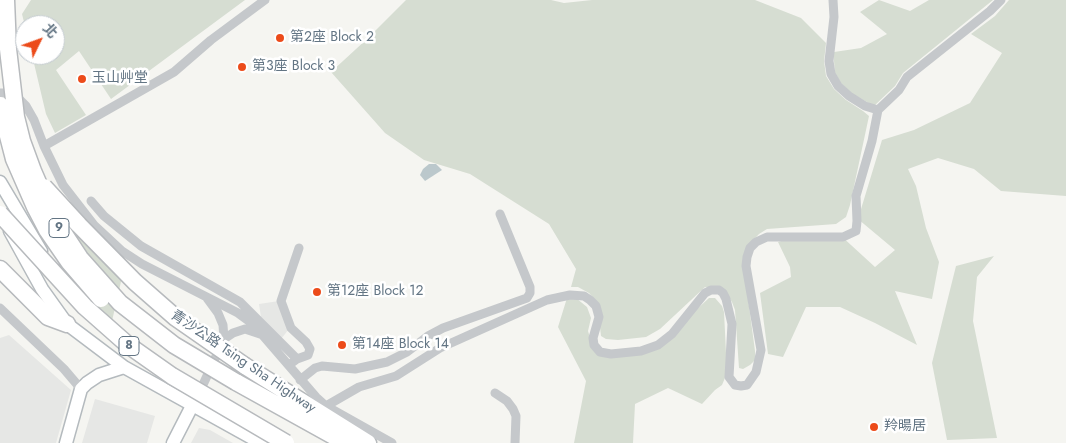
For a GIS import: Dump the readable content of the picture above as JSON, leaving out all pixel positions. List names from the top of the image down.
{
  "streets": {
    "highway": ["9", "8", "青沙公路 Tsing Sha Highway"]
  },
  "places": [
    "第2座 Block 2",
    "第3座 Block 3",
    "玉山艸堂",
    "第12座 Block 12",
    "第14座 Block 14",
    "羚暘居"
  ],
  "north": "top right"
}
